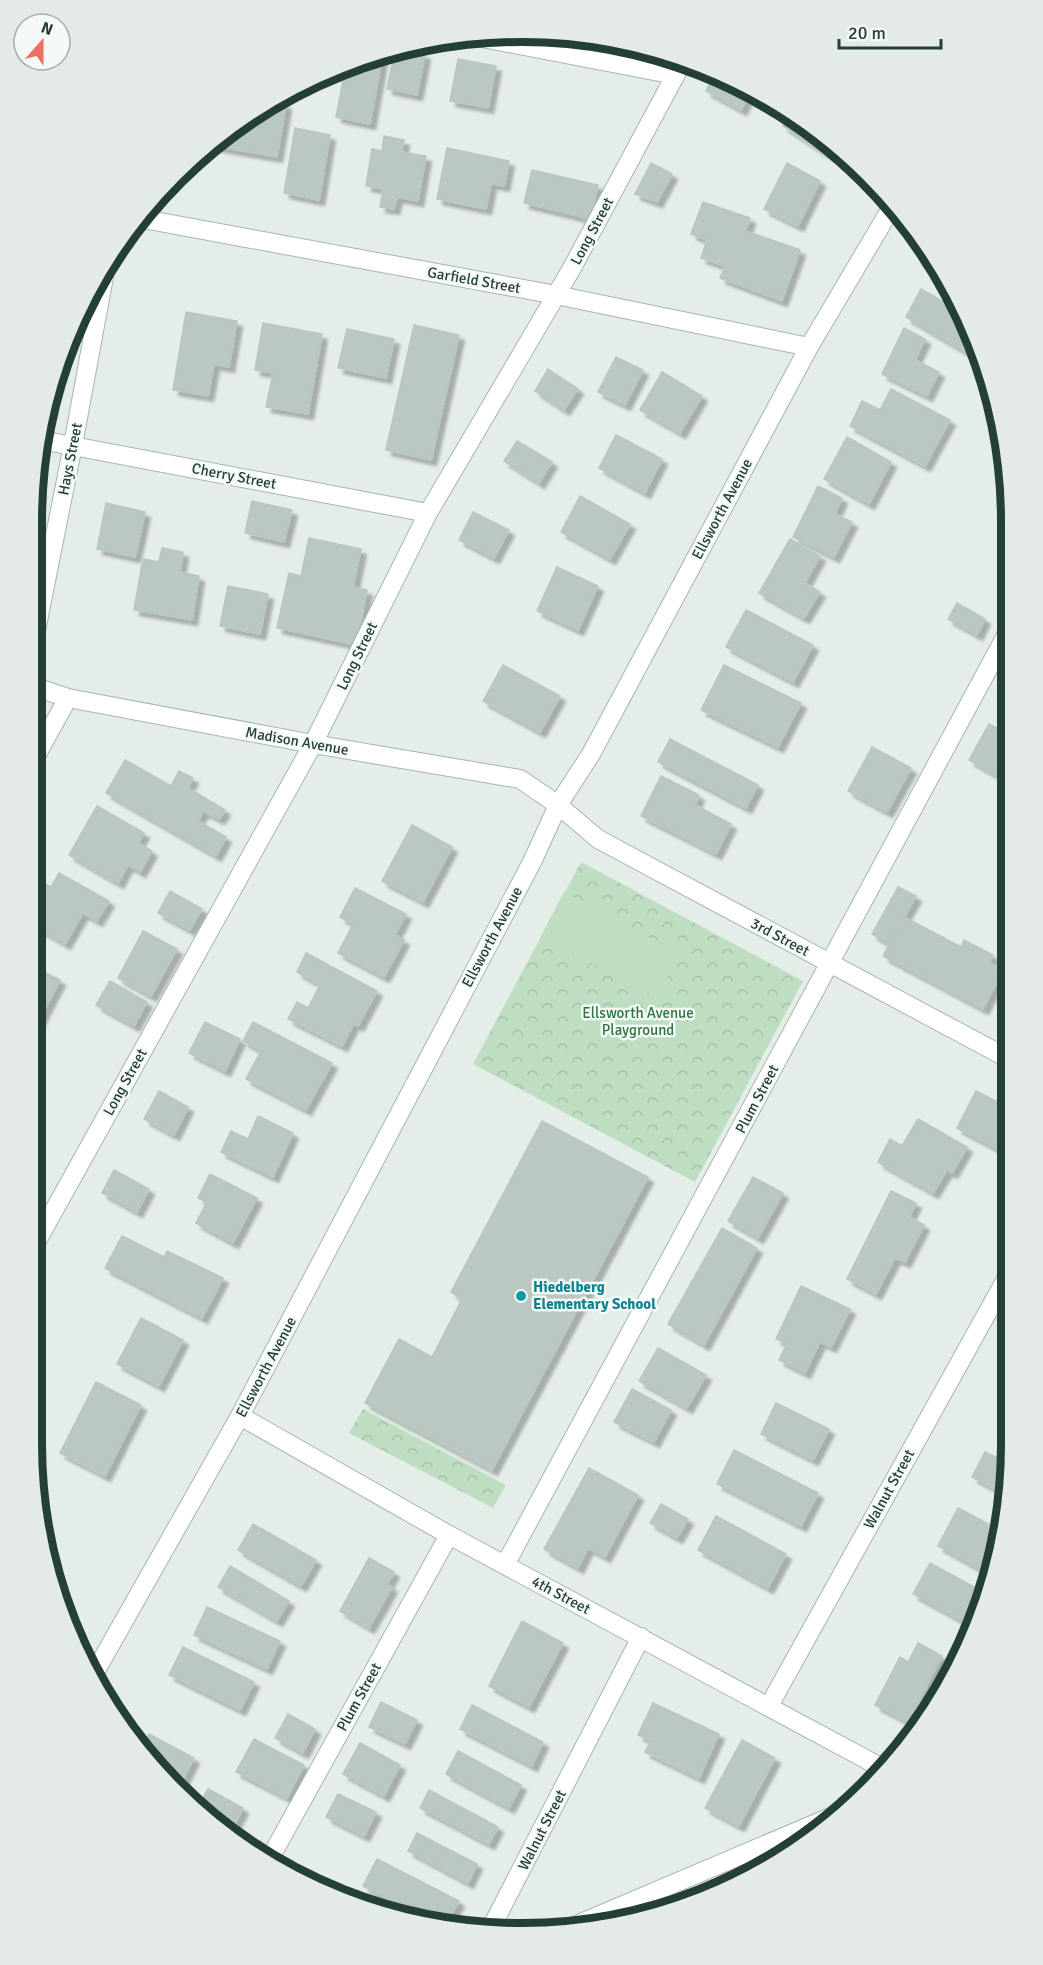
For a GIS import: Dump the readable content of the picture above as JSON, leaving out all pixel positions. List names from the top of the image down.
{
  "streets": {
    "street": [
      "Long Street",
      "Garfield Street",
      "Hays Street",
      "Cherry Street",
      "Ellsworth Avenue",
      "Madison Avenue",
      "3rd Street",
      "Plum Street",
      "Walnut Street",
      "4th Street"
    ]
  },
  "crossings": [
    ["Long Street", "Garfield Street"],
    ["Long Street", "Cherry Street"],
    ["Long Street", "Madison Avenue"],
    ["Garfield Street", "Ellsworth Avenue"],
    ["Hays Street", "Cherry Street"],
    ["Ellsworth Avenue", "Madison Avenue"],
    ["Ellsworth Avenue", "3rd Street"],
    ["Ellsworth Avenue", "4th Street"],
    ["Madison Avenue", "3rd Street"],
    ["3rd Street", "Plum Street"],
    ["Plum Street", "4th Street"],
    ["Walnut Street", "4th Street"]
  ],
  "parks": ["Ellsworth Avenue Playground"],
  "places": ["Hiedelberg Elementary School"],
  "scale_bar": "20 m",
  "north": "top"
}
